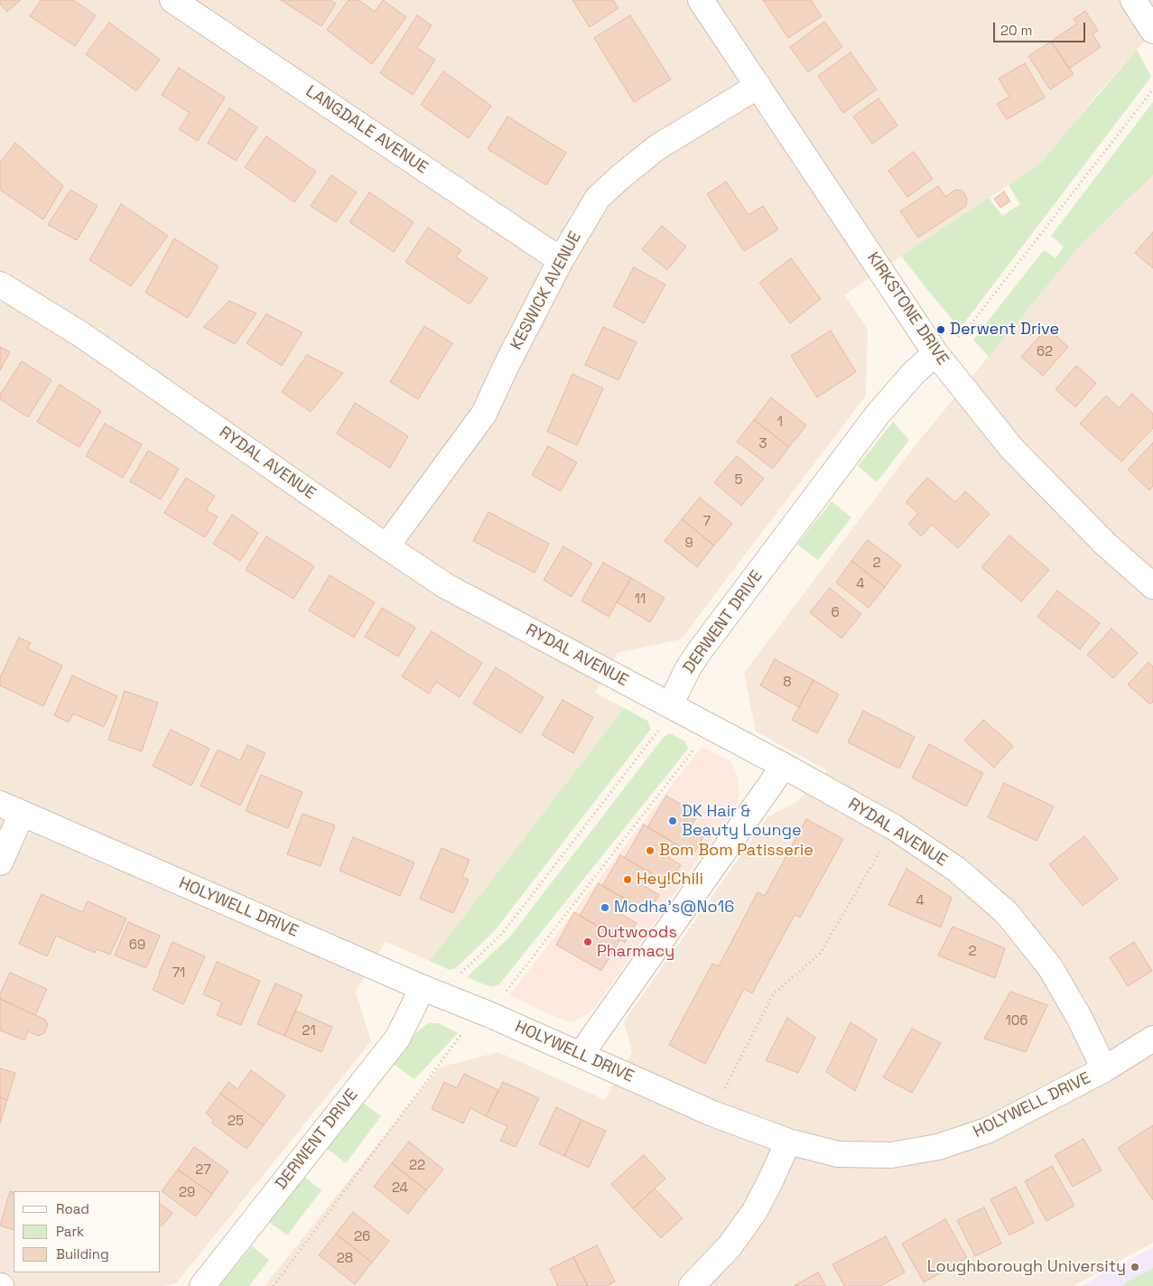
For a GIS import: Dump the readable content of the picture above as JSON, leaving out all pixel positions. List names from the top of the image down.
{
  "streets": {
    "street": [
      "LANGDALE AVENUE",
      "KESWICK AVENUE",
      "KIRKSTONE DRIVE",
      "RYDAL AVENUE",
      "DERWENT DRIVE",
      "HOLYWELL DRIVE"
    ]
  },
  "crossings": [
    ["LANGDALE AVENUE", "KESWICK AVENUE"],
    ["KESWICK AVENUE", "KIRKSTONE DRIVE"],
    ["KESWICK AVENUE", "RYDAL AVENUE"],
    ["KIRKSTONE DRIVE", "DERWENT DRIVE"],
    ["RYDAL AVENUE", "DERWENT DRIVE"],
    ["RYDAL AVENUE", "HOLYWELL DRIVE"],
    ["DERWENT DRIVE", "HOLYWELL DRIVE"]
  ],
  "places": [
    "Derwent Drive",
    "DK Hair & Beauty Lounge",
    "Bom Bom Patisserie",
    "Hey!Chili",
    "Modha's@No16",
    "Outwoods Pharmacy",
    "Loughborough University"
  ],
  "house_numbers": [
    "62",
    "1",
    "3",
    "5",
    "7",
    "9",
    "2",
    "4",
    "11",
    "6",
    "8",
    "4",
    "69",
    "2",
    "71",
    "106",
    "21",
    "25",
    "22",
    "27",
    "24",
    "29",
    "26",
    "28"
  ],
  "legend": ["Road", "Park", "Building"],
  "scale_bar": "20 m"
}
